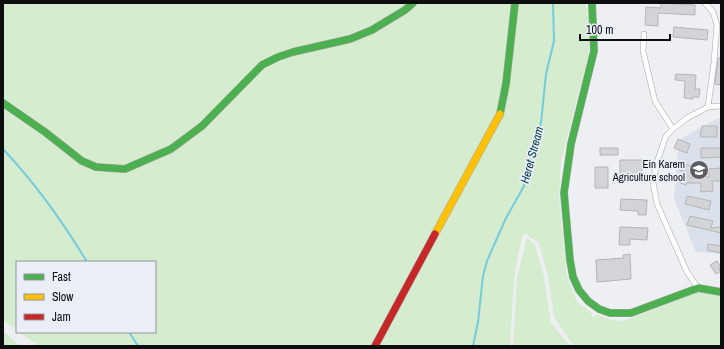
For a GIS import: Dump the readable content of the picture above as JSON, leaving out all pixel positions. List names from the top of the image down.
{
  "water": ["Heret Stream"],
  "places": {
    "school or university": ["Ein Karem Agriculture school"]
  },
  "legend": ["Fast", "Slow", "Jam"],
  "scale_bar": "100 m"
}
